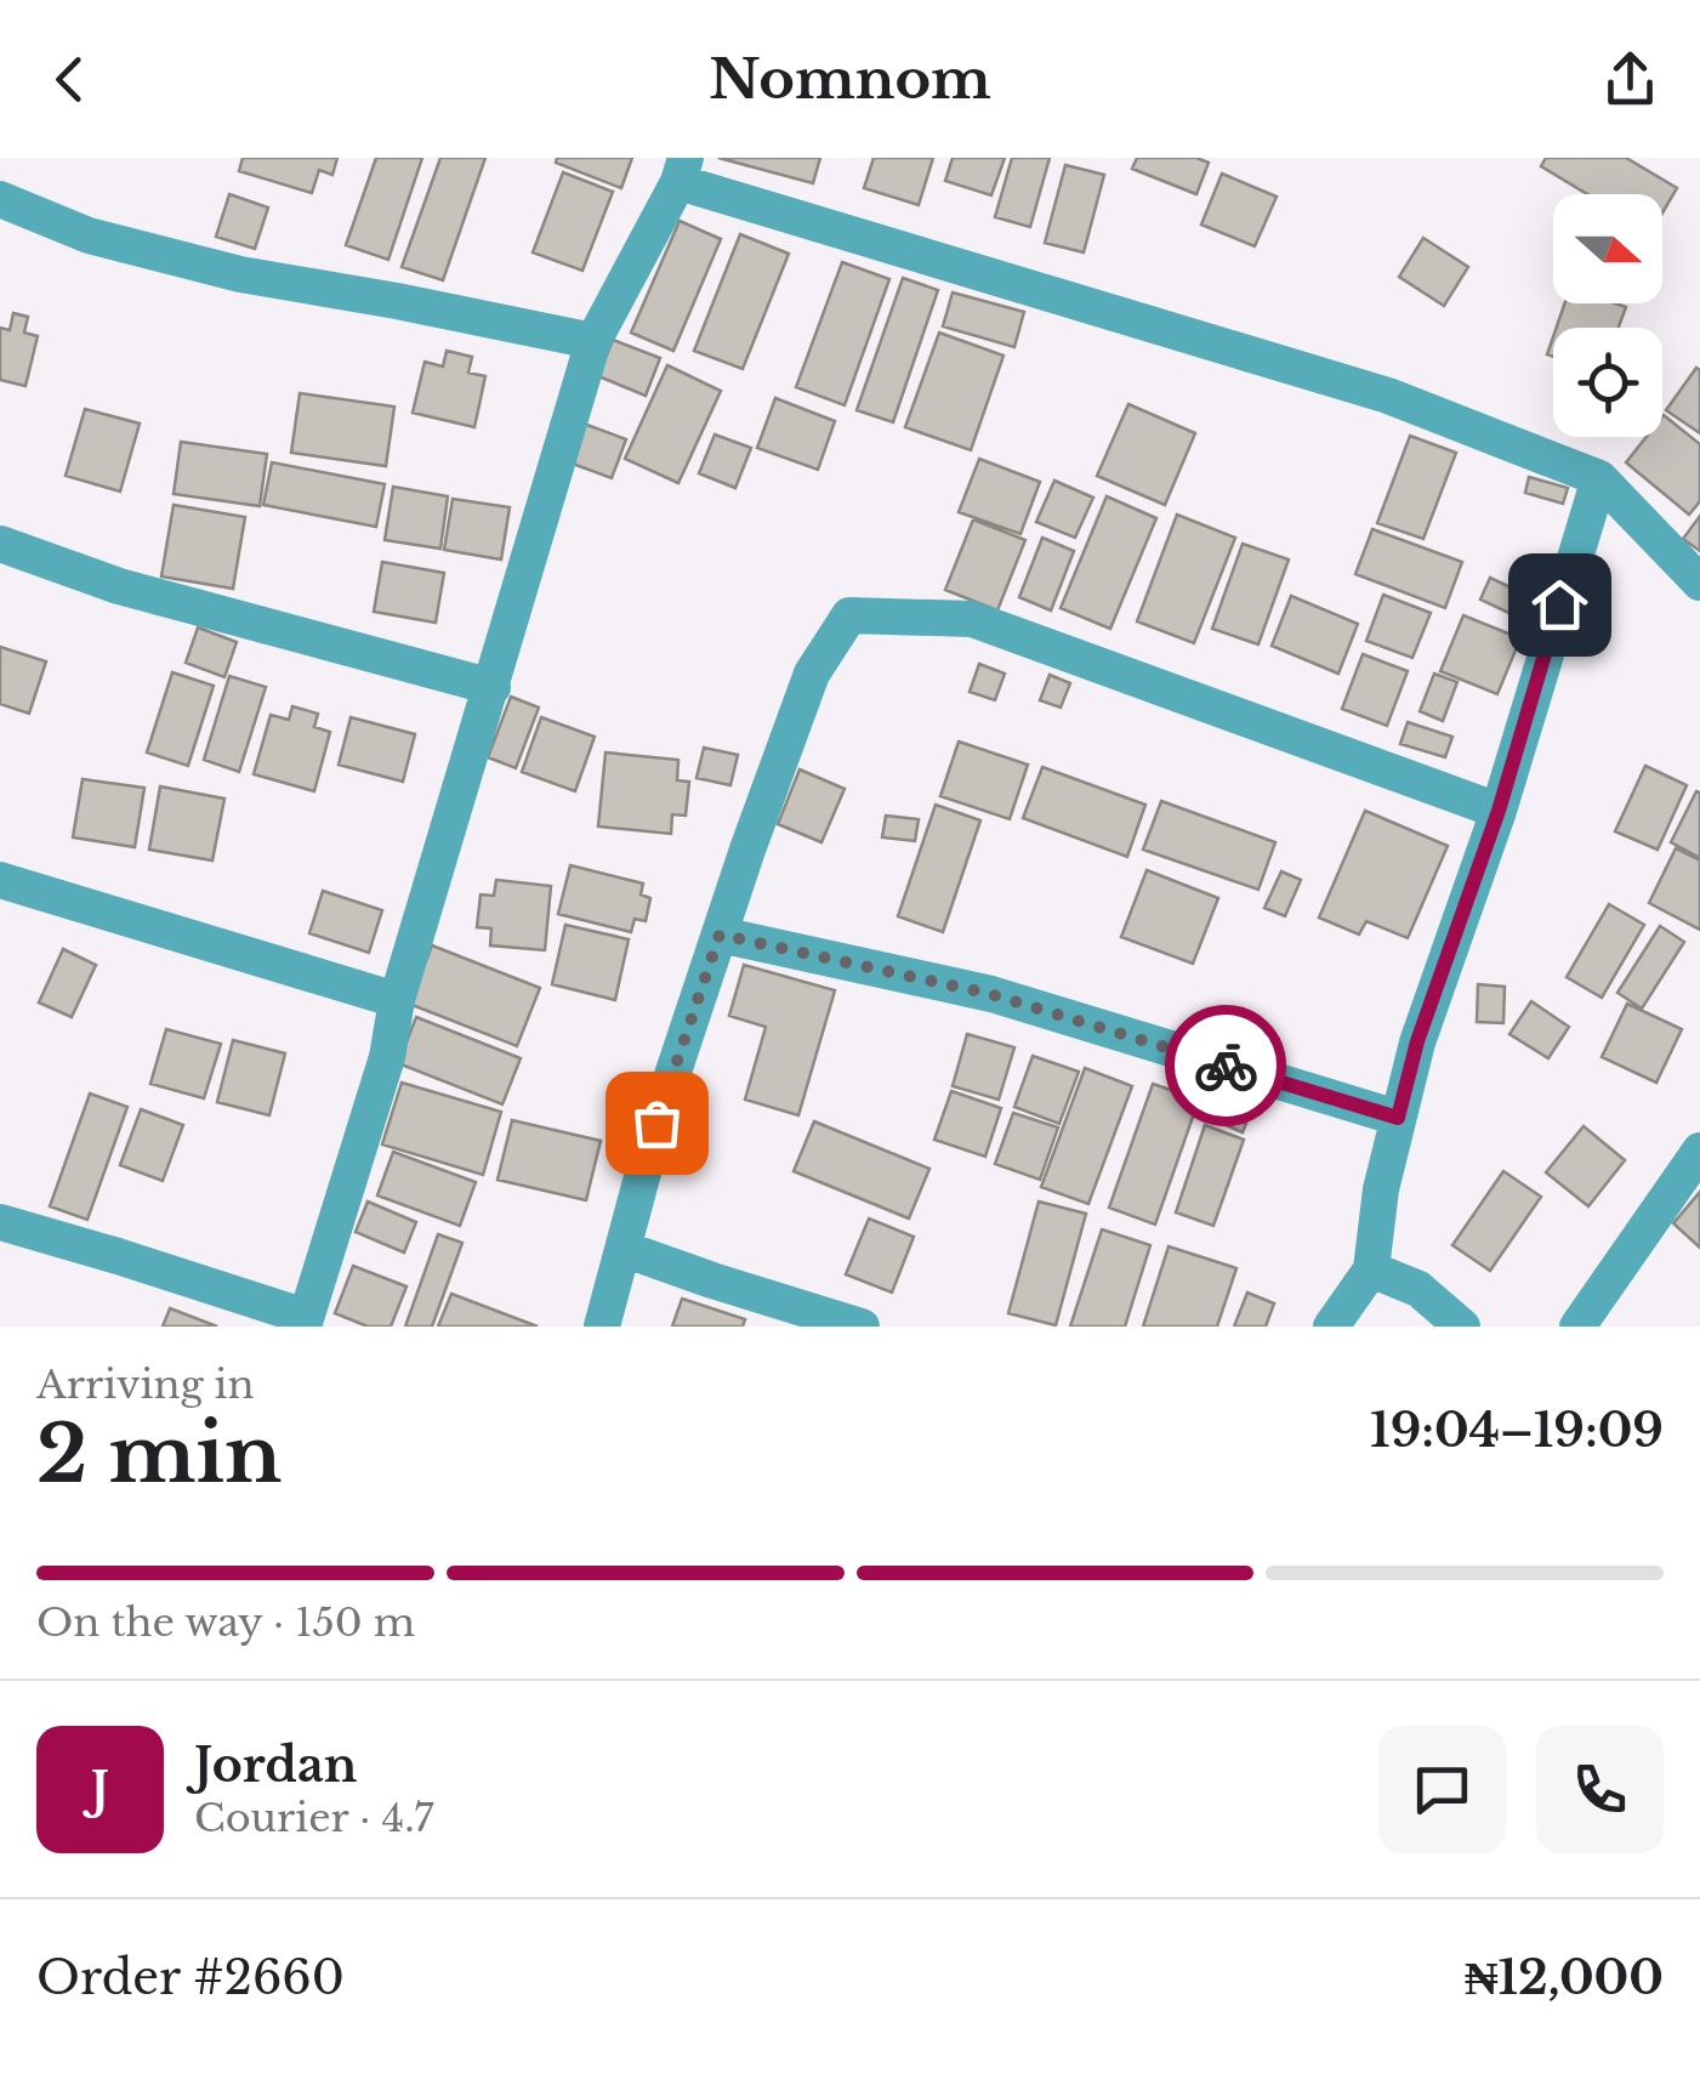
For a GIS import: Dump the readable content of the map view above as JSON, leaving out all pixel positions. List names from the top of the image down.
{
  "north": "right",
  "page": {
    "header": "Nomnom",
    "heading": ["2 min", "Arriving in", "19:04–19:09"],
    "panel": [
      "Jordan",
      "Courier · 4.7",
      "Order #2660",
      "₦12,000"
    ],
    "bar": "On the way · 150 m",
    "round": "J"
  }
}
